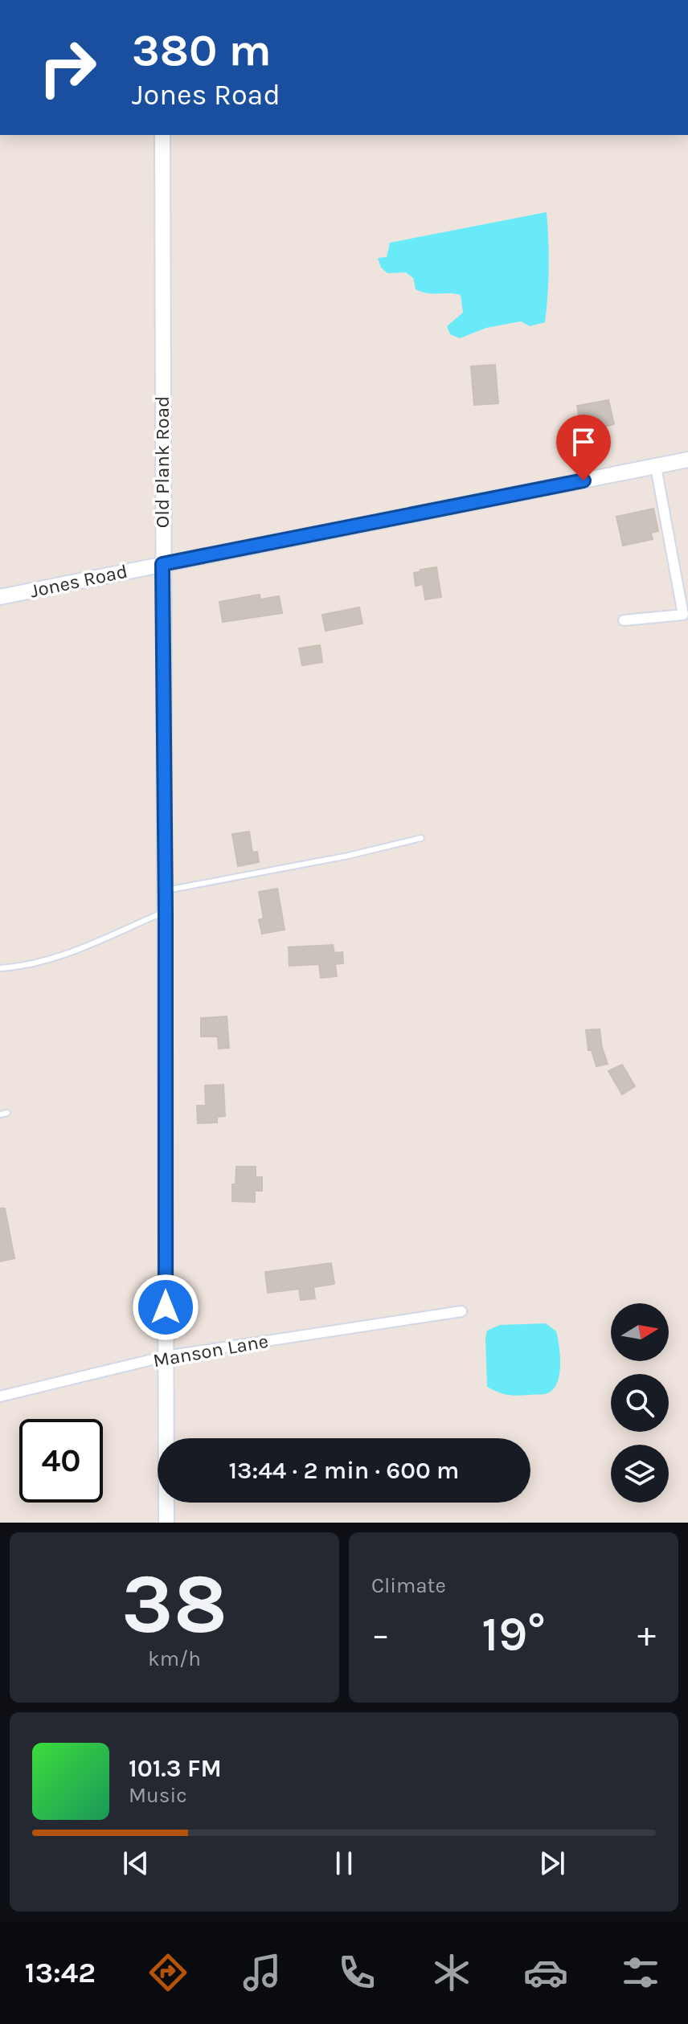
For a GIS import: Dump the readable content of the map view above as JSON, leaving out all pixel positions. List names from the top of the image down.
{
  "streets": {
    "street": ["Old Plank Road", "Jones Road", "Manson Lane"]
  },
  "crossings": [
    ["Old Plank Road", "Jones Road"],
    ["Old Plank Road", "Manson Lane"]
  ],
  "north": "right",
  "page": {
    "turn": ["380 m", "Jones Road"],
    "limit": "40",
    "trip": "13:44 · 2 min · 600 m",
    "tile": [
      ["38", "km/h"],
      "Climate"
    ],
    "heat": ["−", "19°", "+"],
    "song": ["101.3 FM", "Music"],
    "tabs": "13:42"
  }
}
